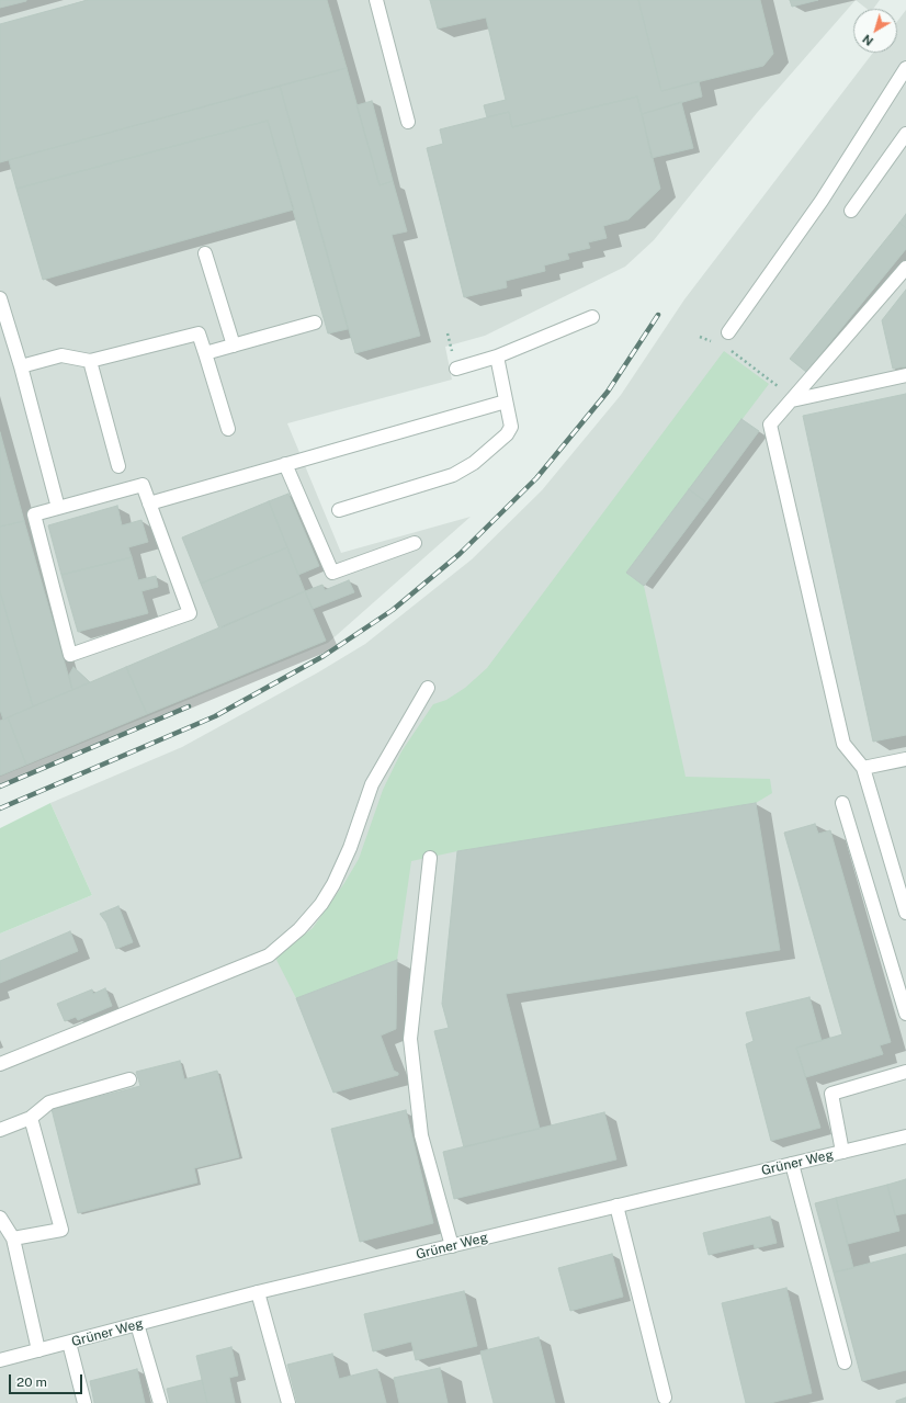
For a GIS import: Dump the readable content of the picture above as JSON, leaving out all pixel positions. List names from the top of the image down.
{
  "streets": {
    "street": ["Grüner Weg"]
  },
  "scale_bar": "20 m",
  "north": "bottom left"
}
